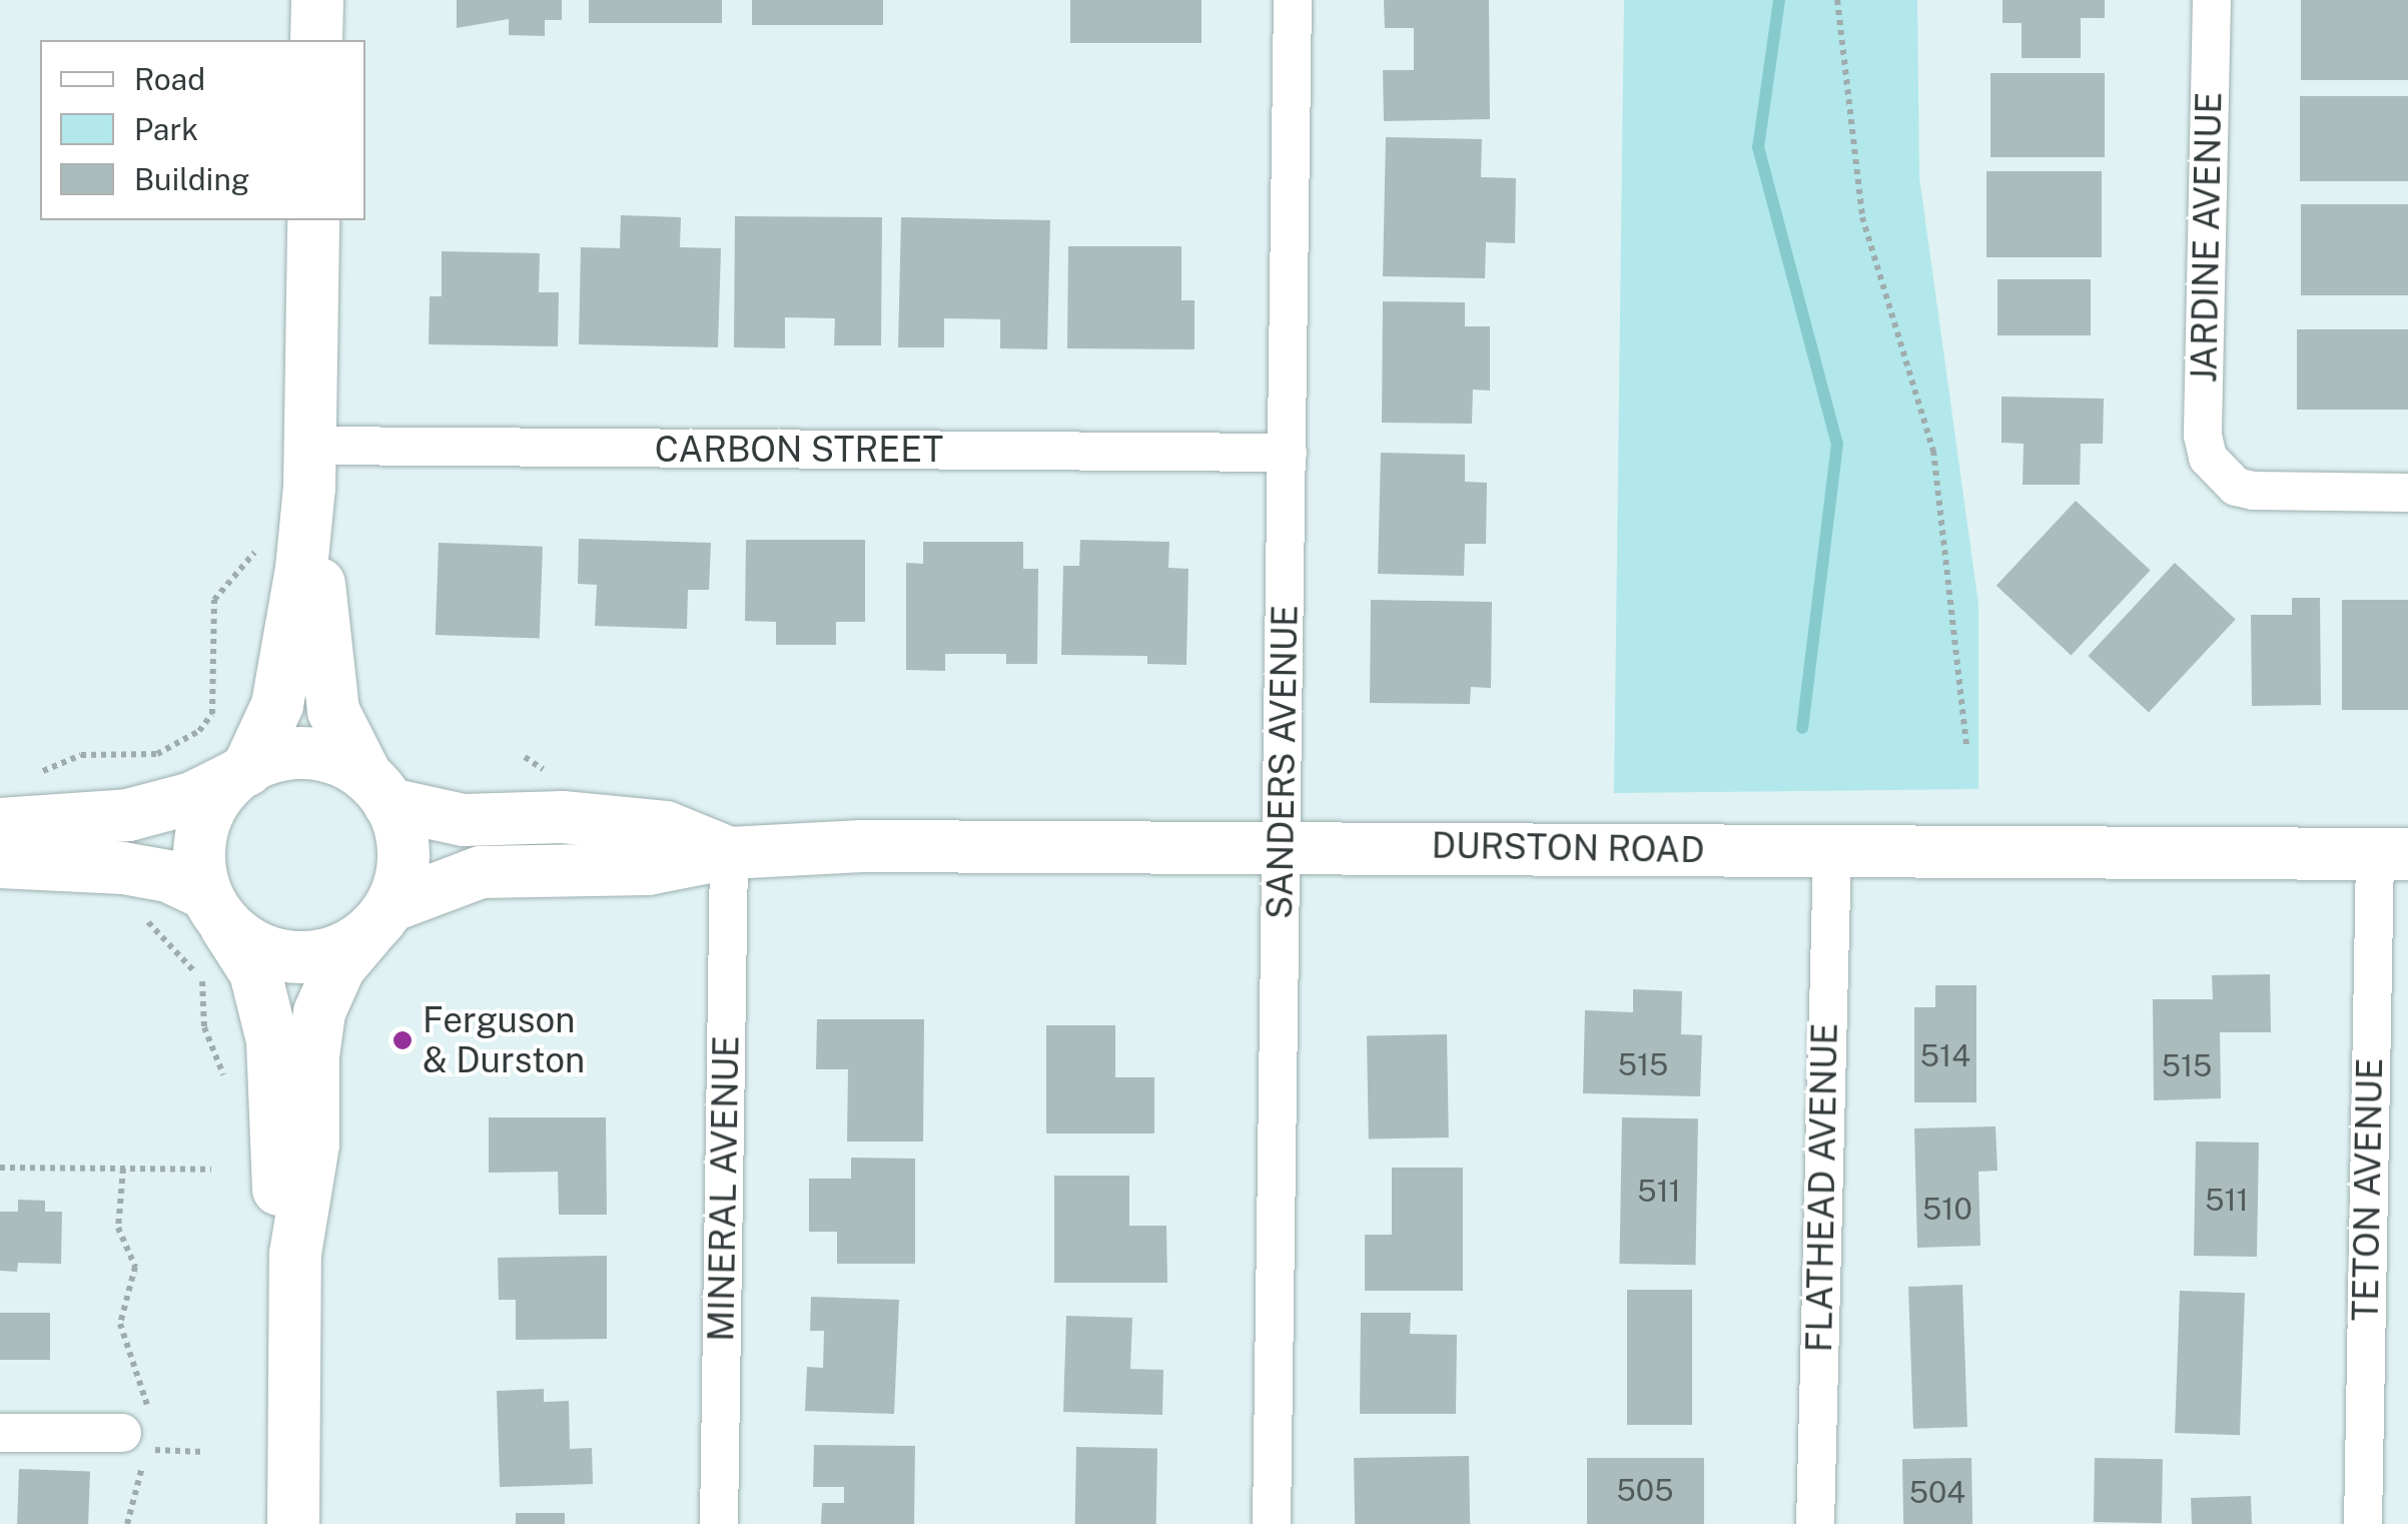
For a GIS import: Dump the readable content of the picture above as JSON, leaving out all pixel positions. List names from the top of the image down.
{
  "streets": {
    "main road": ["DURSTON ROAD"],
    "street": [
      "JARDINE AVENUE",
      "CARBON STREET",
      "SANDERS AVENUE",
      "FLATHEAD AVENUE",
      "MINERAL AVENUE",
      "TETON AVENUE"
    ]
  },
  "crossings": [
    ["CARBON STREET", "SANDERS AVENUE"],
    ["SANDERS AVENUE", "DURSTON ROAD"],
    ["DURSTON ROAD", "FLATHEAD AVENUE"],
    ["DURSTON ROAD", "MINERAL AVENUE"],
    ["DURSTON ROAD", "TETON AVENUE"]
  ],
  "places": ["Ferguson & Durston"],
  "house_numbers": [
    "514",
    "515",
    "515",
    "511",
    "511",
    "510",
    "505",
    "504"
  ],
  "legend": ["Road", "Park", "Building"]
}
